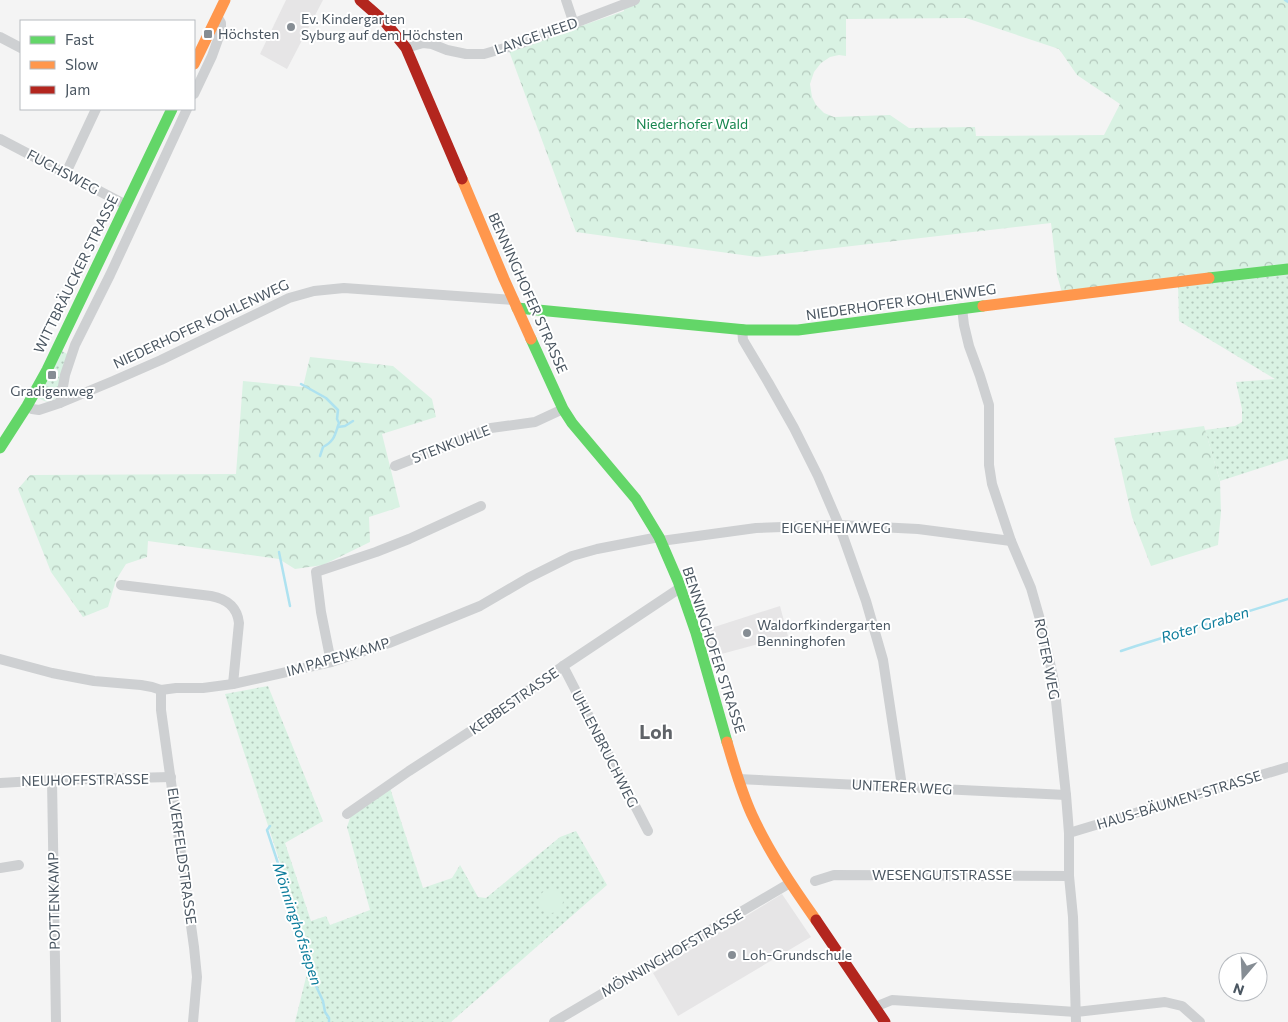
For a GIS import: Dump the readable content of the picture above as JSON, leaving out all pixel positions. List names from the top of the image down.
{
  "streets": {
    "main road": ["WITTBRÄUCKER STRASSE", "BENNINGHOFER STRASSE", "NIEDERHOFER KOHLENWEG"],
    "street": [
      "LANGE HEED",
      "FUCHSWEG",
      "STENKUHLE",
      "EIGENHEIMWEG",
      "IM PAPENKAMP",
      "ROTER WEG",
      "KEBBESTRASSE",
      "UHLENBRUCHWEG",
      "NEUHOFFSTRASSE",
      "UNTERER WEG",
      "HAUS-BÄUMEN-STRASSE",
      "ELVERFELDSTRASSE",
      "WESENGUTSTRASSE",
      "POTTENKAMP",
      "MÖNNINGHOFSTRASSE"
    ]
  },
  "crossings": [
    ["LANGE HEED", "BENNINGHOFER STRASSE"],
    ["FUCHSWEG", "WITTBRÄUCKER STRASSE"],
    ["WITTBRÄUCKER STRASSE", "NIEDERHOFER KOHLENWEG"],
    ["BENNINGHOFER STRASSE", "NIEDERHOFER KOHLENWEG"],
    ["BENNINGHOFER STRASSE", "STENKUHLE"],
    ["BENNINGHOFER STRASSE", "EIGENHEIMWEG"],
    ["BENNINGHOFER STRASSE", "IM PAPENKAMP"],
    ["BENNINGHOFER STRASSE", "KEBBESTRASSE"],
    ["BENNINGHOFER STRASSE", "UNTERER WEG"],
    ["BENNINGHOFER STRASSE", "MÖNNINGHOFSTRASSE"],
    ["NIEDERHOFER KOHLENWEG", "ROTER WEG"],
    ["EIGENHEIMWEG", "IM PAPENKAMP"],
    ["EIGENHEIMWEG", "ROTER WEG"],
    ["IM PAPENKAMP", "ELVERFELDSTRASSE"],
    ["ROTER WEG", "UNTERER WEG"],
    ["ROTER WEG", "HAUS-BÄUMEN-STRASSE"],
    ["ROTER WEG", "WESENGUTSTRASSE"],
    ["KEBBESTRASSE", "UHLENBRUCHWEG"],
    ["NEUHOFFSTRASSE", "ELVERFELDSTRASSE"],
    ["NEUHOFFSTRASSE", "POTTENKAMP"]
  ],
  "districts": ["Loh"],
  "water": ["Roter Graben", "Mönninghofsiepen"],
  "parks": ["Niederhofer Wald"],
  "places": {
    "other": ["Ev. Kindergarten Syburg auf dem Höchsten", "Waldorfkindergarten Benninghofen", "Loh-Grundschule"],
    "transit": ["Höchsten", "Gradigenweg"]
  },
  "legend": ["Fast", "Slow", "Jam"],
  "north": "bottom"
}
